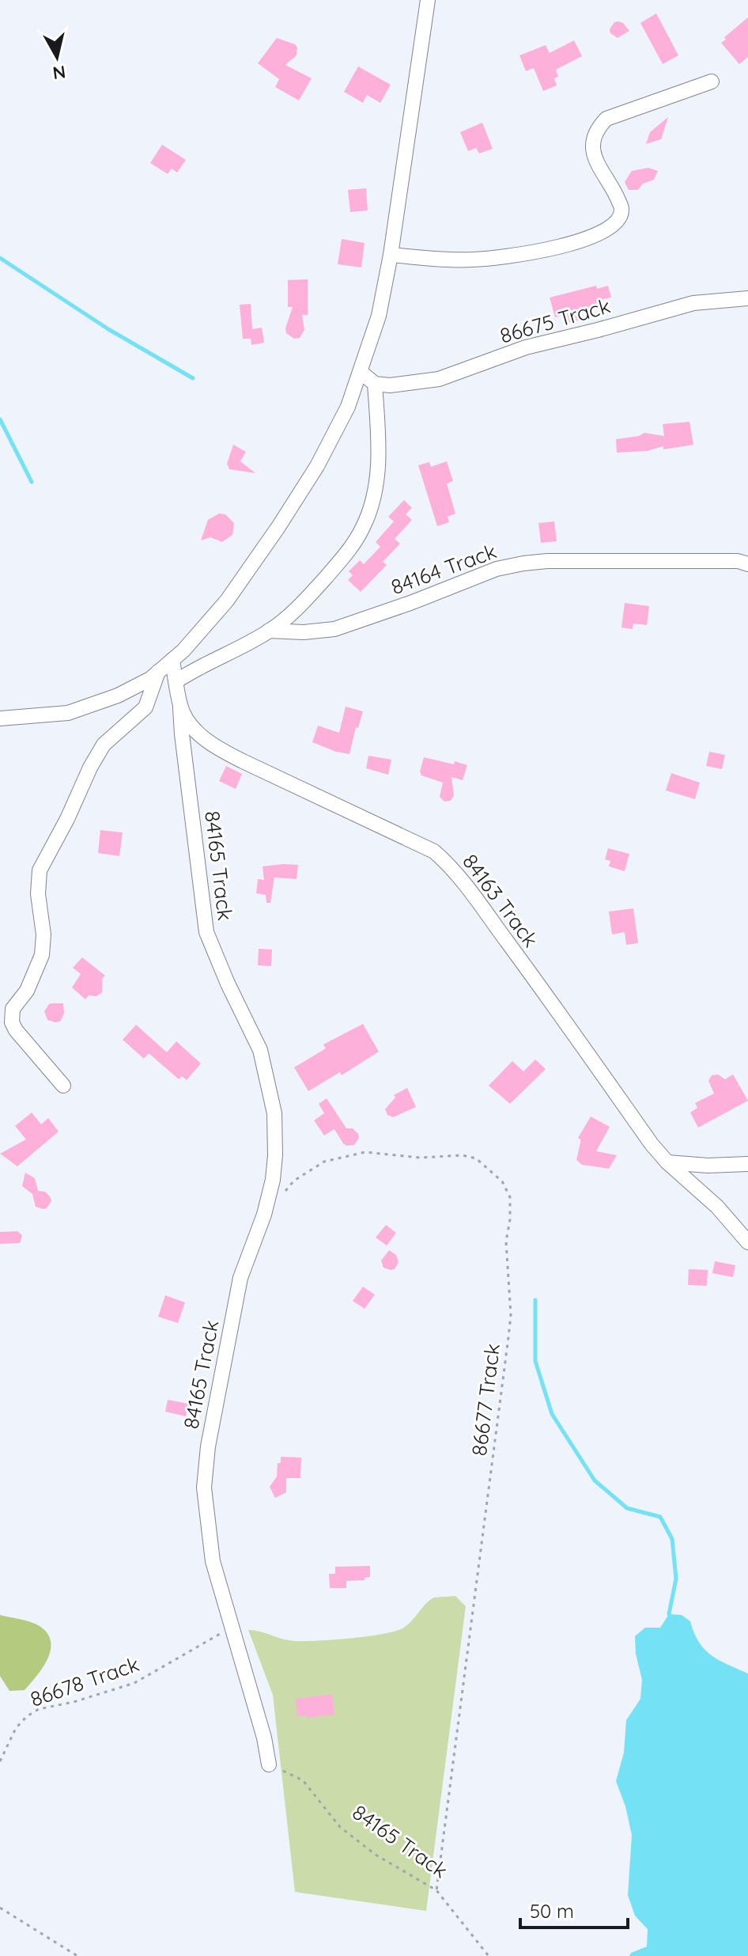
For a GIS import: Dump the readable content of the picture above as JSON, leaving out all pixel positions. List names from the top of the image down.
{
  "streets": {
    "street": [
      "86675 Track",
      "84164 Track",
      "84165 Track",
      "84163 Track"
    ],
    "path": ["86677 Track", "86678 Track"]
  },
  "crossings": [
    ["84165 Track", "84163 Track"],
    ["84165 Track", "86677 Track"],
    ["84165 Track", "86678 Track"]
  ],
  "scale_bar": "50 m",
  "north": "bottom"
}
